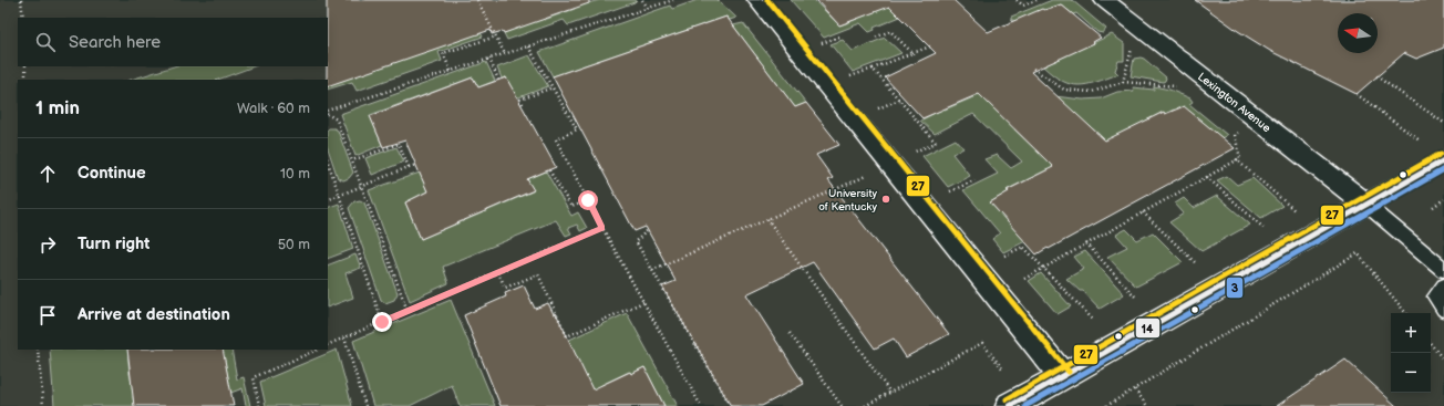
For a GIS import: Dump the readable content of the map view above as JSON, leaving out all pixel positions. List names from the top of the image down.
{
  "streets": {
    "street": ["Lexington Avenue"]
  },
  "places": ["University of Kentucky"],
  "lines": ["transit line 27", "transit line 14", "transit line 3"],
  "north": "left",
  "page": {
    "search": "Search here",
    "heading": ["1 min", "Walk · 60 m"],
    "list": [
      ["Continue", "10 m"],
      ["Turn right", "50 m"],
      "Arrive at destination"
    ],
    "map_buttons": ["+", "−"]
  }
}
